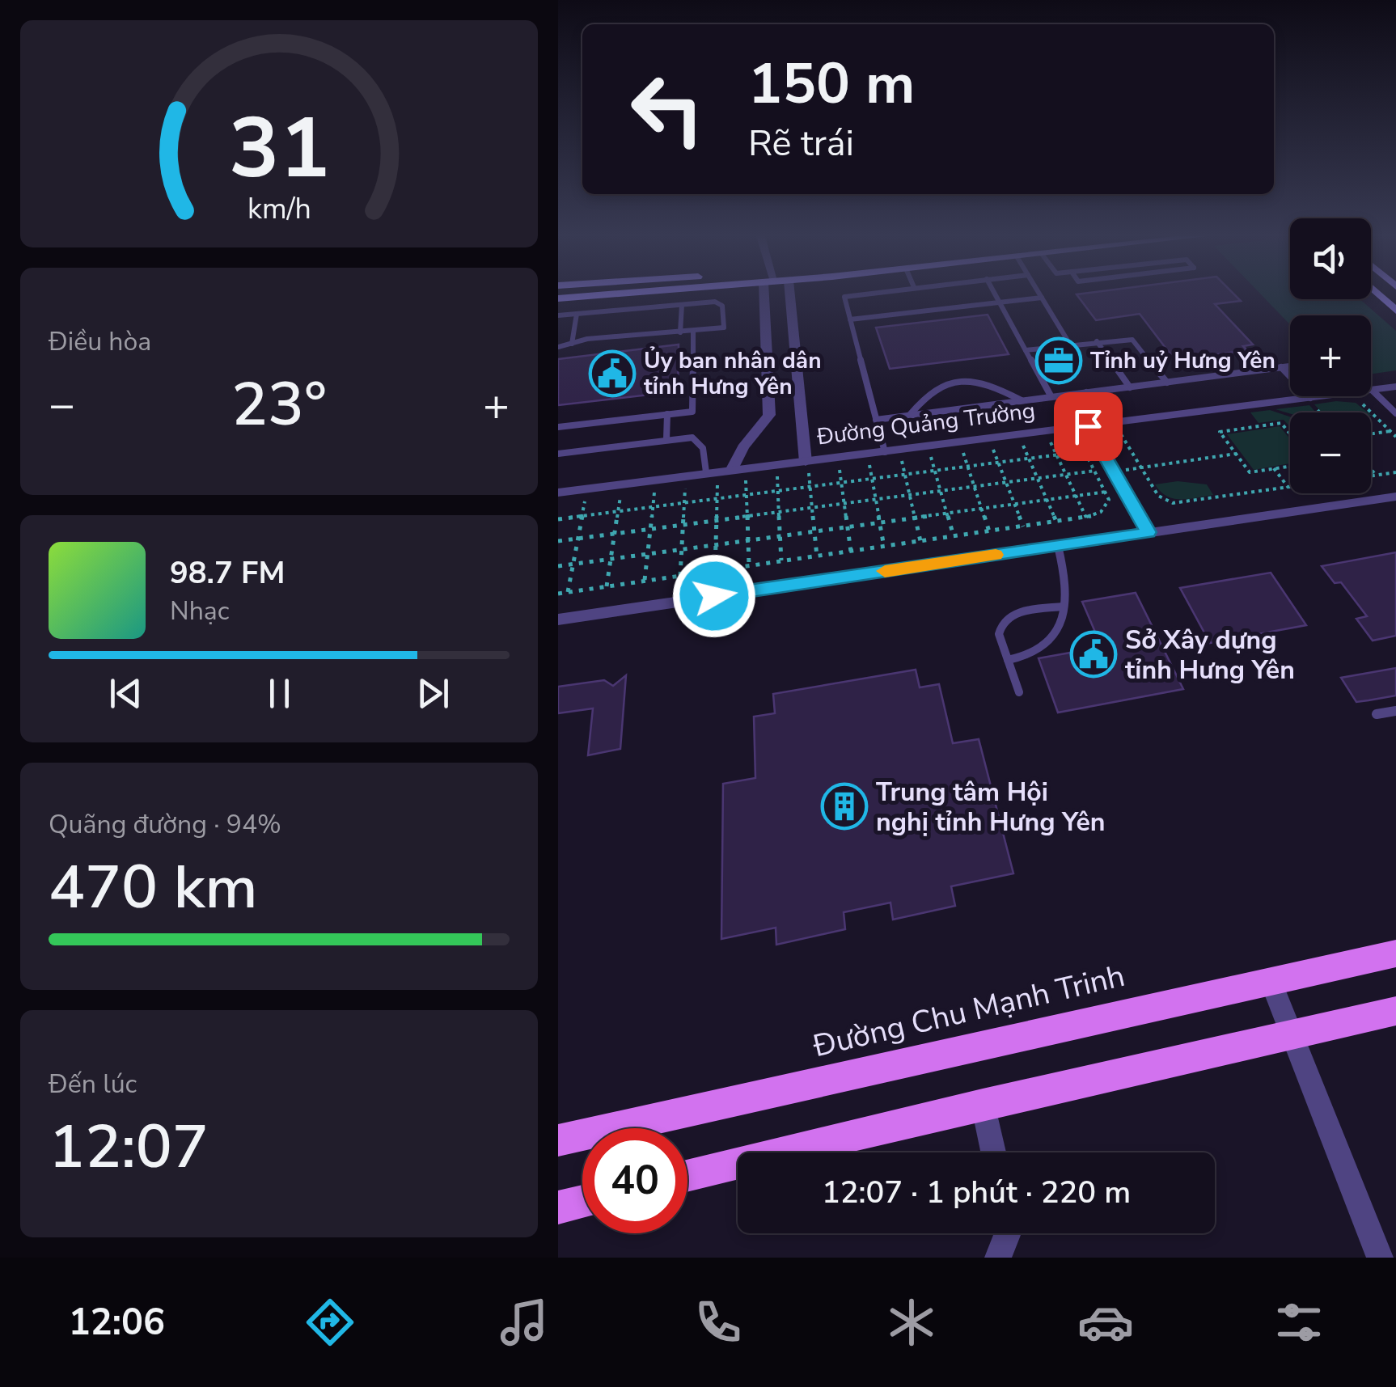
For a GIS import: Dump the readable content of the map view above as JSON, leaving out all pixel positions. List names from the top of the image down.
{
  "streets": {
    "main road": ["Đường Chu Mạnh Trinh"],
    "street": ["Đường Quảng Trường"]
  },
  "places": {
    "office": ["Tỉnh uỷ Hưng Yên"],
    "public building": ["Ủy ban nhân dân tỉnh Hưng Yên", "Sở Xây dựng tỉnh Hưng Yên"],
    "building": ["Trung tâm Hội nghị tỉnh Hưng Yên"]
  },
  "page": {
    "turn": ["150 m", "Rẽ trái"],
    "map_buttons": ["+", "−"],
    "tile": [
      "Điều hòa",
      ["Quãng đường · 94%", "470 km"],
      ["Đến lúc", "12:07"]
    ],
    "heat": ["−", "23°", "+"],
    "song": ["98.7 FM", "Nhạc"],
    "limit": "40",
    "trip": "12:07 · 1 phút · 220 m",
    "tabs": "12:06",
    "gauge": ["31", "km/h"]
  }
}
